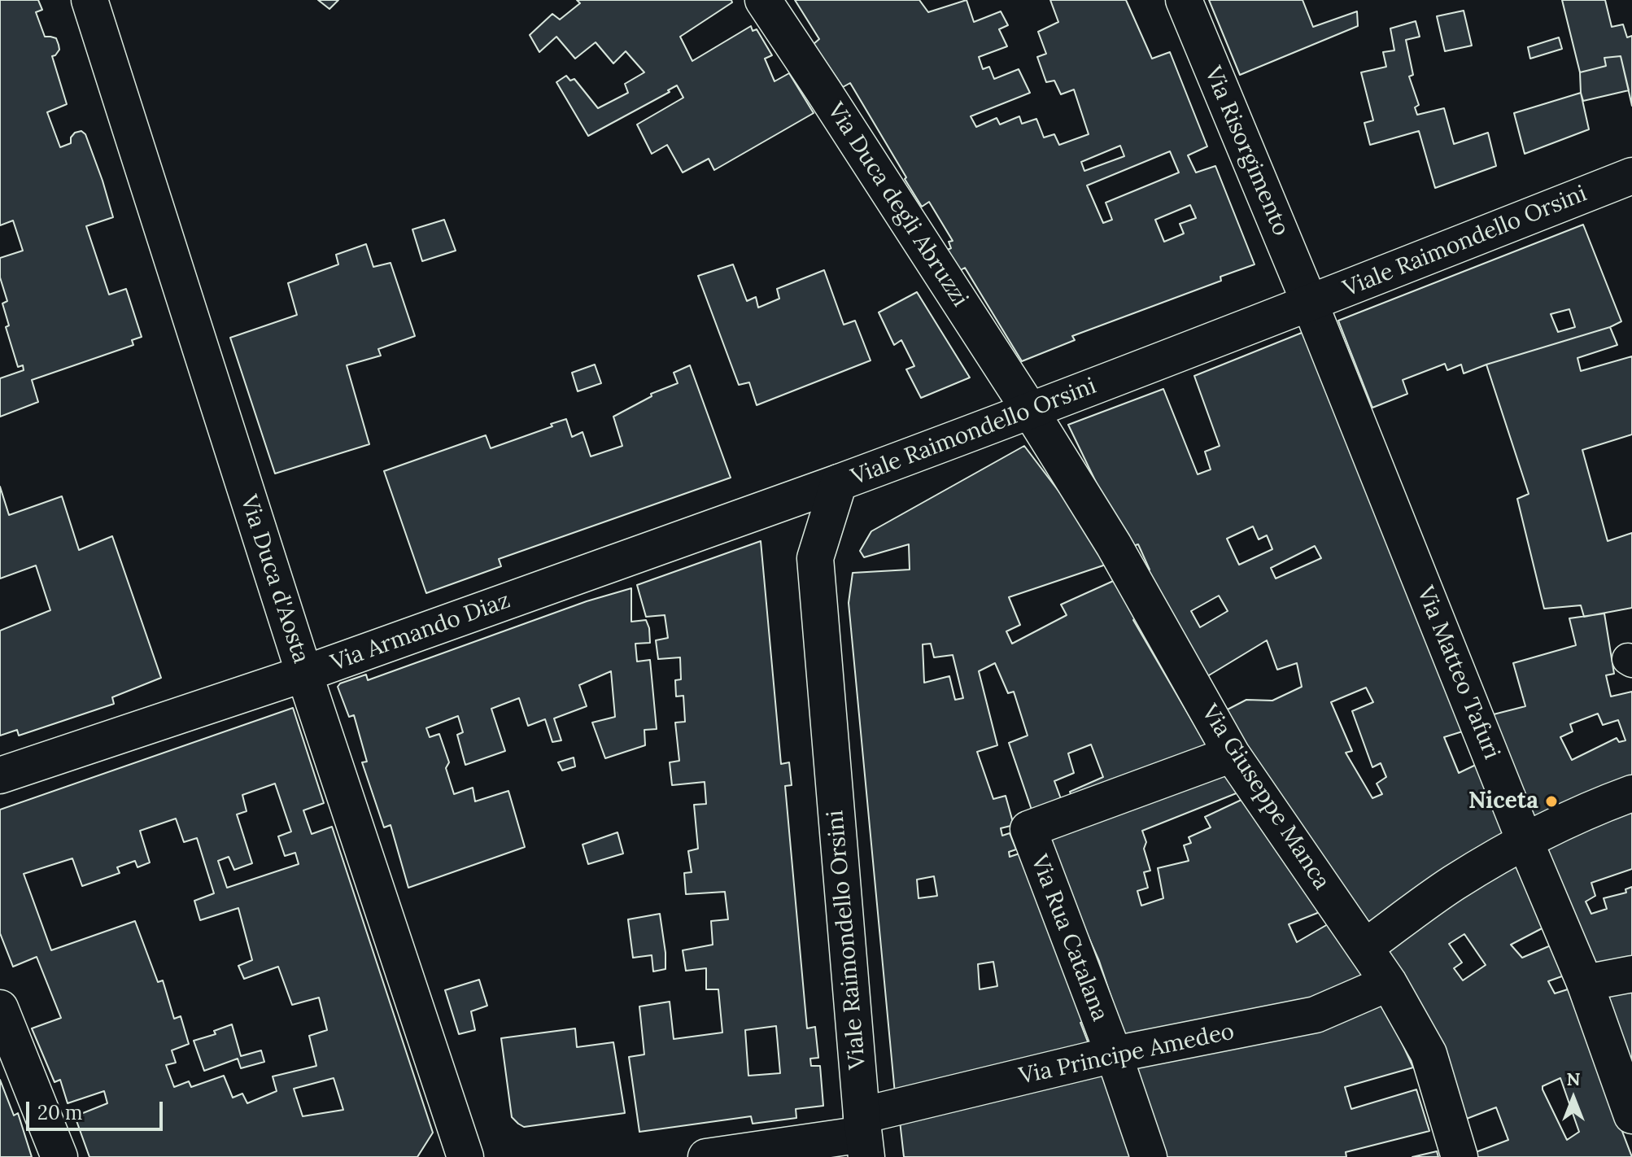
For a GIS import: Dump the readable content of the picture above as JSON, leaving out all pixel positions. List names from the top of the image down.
{
  "streets": {
    "street": [
      "Via Risorgimento",
      "Via Duca degli Abruzzi",
      "Viale Raimondello Orsini",
      "Via Duca d'Aosta",
      "Via Armando Diaz",
      "Via Matteo Tafuri",
      "Via Giuseppe Manca",
      "Via Rua Catalana",
      "Via Principe Amedeo"
    ]
  },
  "crossings": [
    ["Via Risorgimento", "Viale Raimondello Orsini"],
    ["Via Risorgimento", "Via Matteo Tafuri"],
    ["Via Duca degli Abruzzi", "Viale Raimondello Orsini"],
    ["Via Duca degli Abruzzi", "Via Giuseppe Manca"],
    ["Viale Raimondello Orsini", "Via Armando Diaz"],
    ["Viale Raimondello Orsini", "Via Matteo Tafuri"],
    ["Viale Raimondello Orsini", "Via Giuseppe Manca"],
    ["Viale Raimondello Orsini", "Via Principe Amedeo"],
    ["Via Duca d'Aosta", "Via Armando Diaz"],
    ["Via Giuseppe Manca", "Via Rua Catalana"],
    ["Via Giuseppe Manca", "Via Principe Amedeo"],
    ["Via Rua Catalana", "Via Principe Amedeo"]
  ],
  "places": ["Niceta"],
  "scale_bar": "20 m",
  "north": "top"
}
